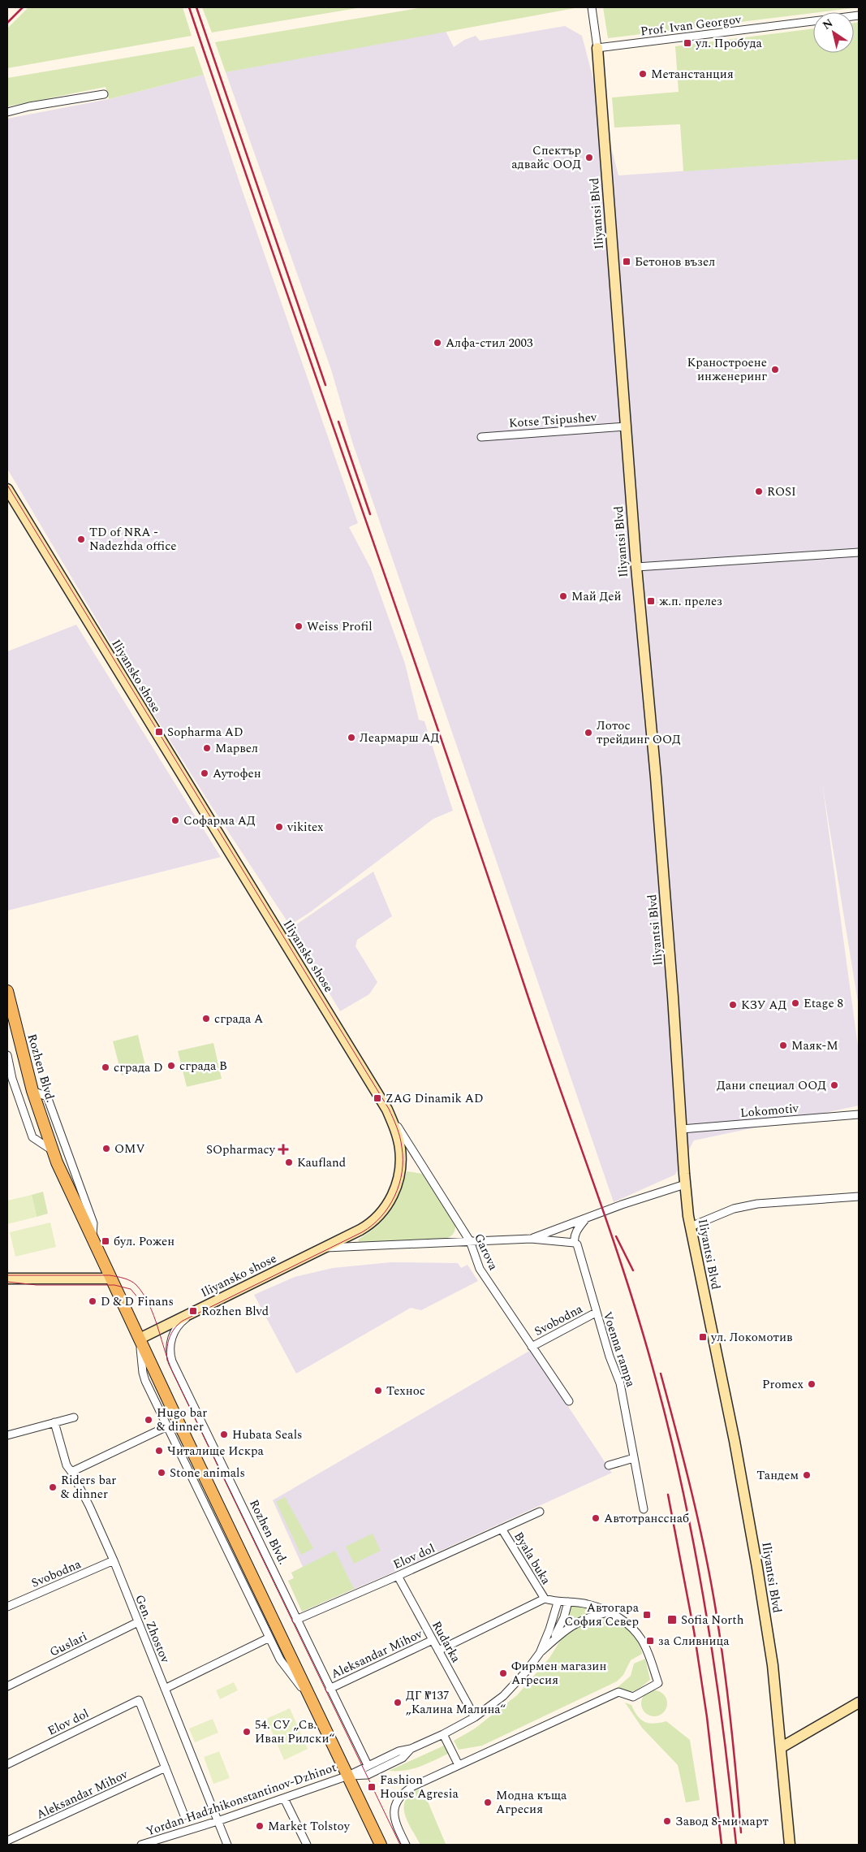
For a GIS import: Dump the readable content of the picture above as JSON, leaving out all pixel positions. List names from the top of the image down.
{
  "streets": {
    "main road": ["Rozhen Blvd."],
    "street": [
      "Prof. Ivan Georgov",
      "Iliyantsi Blvd",
      "Kotse Tsipushev",
      "Iliyansko shose",
      "Lokomotiv",
      "Garova",
      "Svobodna",
      "Voenna rampa",
      "Elov dol",
      "Byala buka",
      "Gen. Zhostov",
      "Rudarka",
      "Guslari",
      "Aleksandar Mihov",
      "Yordan Hadzhikonstantinov-Dzhinot"
    ]
  },
  "crossings": [
    ["Prof. Ivan Georgov", "Iliyantsi Blvd"],
    ["Iliyantsi Blvd", "Kotse Tsipushev"],
    ["Iliyantsi Blvd", "Lokomotiv"],
    ["Iliyansko shose", "Rozhen Blvd."],
    ["Iliyansko shose", "Garova"],
    ["Rozhen Blvd.", "Elov dol"],
    ["Rozhen Blvd.", "Aleksandar Mihov"],
    ["Rozhen Blvd.", "Yordan Hadzhikonstantinov-Dzhinot"],
    ["Garova", "Svobodna"],
    ["Svobodna", "Voenna rampa"],
    ["Svobodna", "Gen. Zhostov"],
    ["Elov dol", "Byala buka"],
    ["Elov dol", "Rudarka"],
    ["Elov dol", "Aleksandar Mihov"],
    ["Byala buka", "Aleksandar Mihov"],
    ["Gen. Zhostov", "Guslari"],
    ["Gen. Zhostov", "Yordan Hadzhikonstantinov-Dzhinot"],
    ["Rudarka", "Aleksandar Mihov"]
  ],
  "places": {
    "transit": [
      "ул. Пробуда",
      "Бетонов възел",
      "ж.п. прелез",
      "Sopharma AD",
      "ZAG Dinamik AD",
      "бул. Рожен",
      "Rozhen Blvd",
      "ул. Локомотив",
      "Автогара София Север",
      "Sofia North",
      "за Сливница",
      "Fashion House Agresia"
    ],
    "other": [
      "Метанстанция",
      "Спектър адвайс ООД",
      "Алфа-стил 2003",
      "Краностроене инженеринг",
      "ROSI",
      "TD of NRA - Nadezhda office",
      "Май Дей",
      "Weiss Profil",
      "Лотос трейдинг ООД",
      "Леармарш АД",
      "Марвел",
      "Аутофен",
      "Софарма АД",
      "vikitex",
      "Etage 8",
      "КЗУ АД",
      "сграда А",
      "Маяк-М",
      "сграда В",
      "сграда D",
      "Дани специал ООД",
      "OMV",
      "Kaufland",
      "D & D Finans",
      "Promex",
      "Технос",
      "Hugo bar & dinner",
      "Hubata Seals",
      "Читалище Искра",
      "Stone animals",
      "Тандем",
      "Riders bar & dinner",
      "Автотрансснаб",
      "Фирмен магазин Агресия",
      "ДГ №137 „Калина Малина“",
      "54. СУ „Св. Иван Рилски“",
      "Модна къща Агресия",
      "Завод 8-ми март",
      "Market Tolstoy"
    ],
    "health": ["SOpharmacy"]
  },
  "north": "top left"
}
